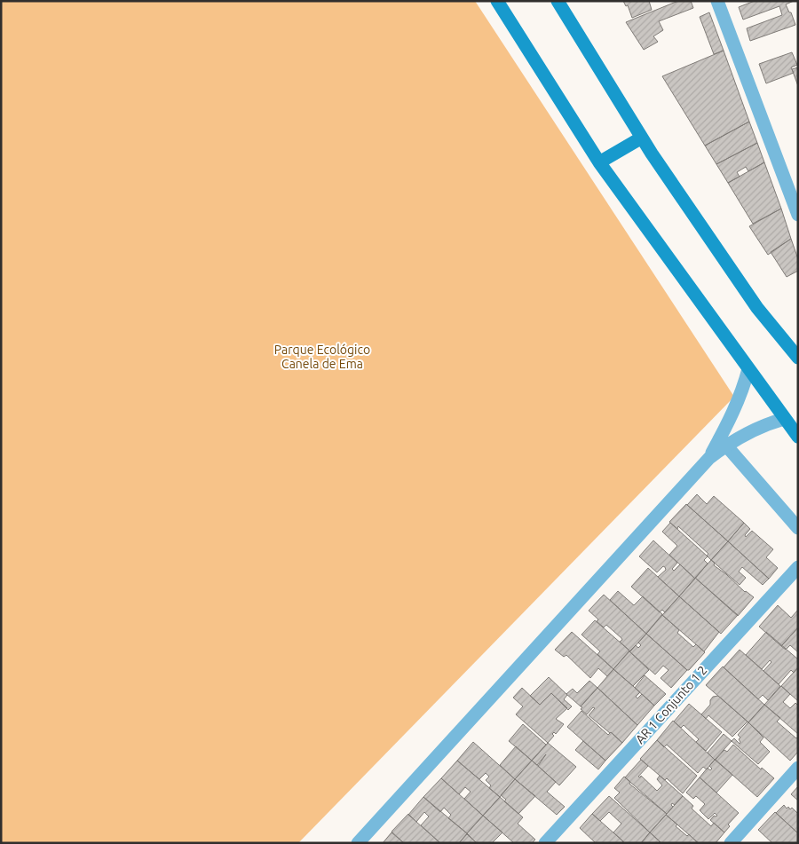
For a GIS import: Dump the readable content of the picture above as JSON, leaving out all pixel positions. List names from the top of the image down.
{
  "streets": {
    "street": ["AR 1 Conjunto 1 2"]
  },
  "parks": ["Parque Ecológico Canela de Ema"]
}
